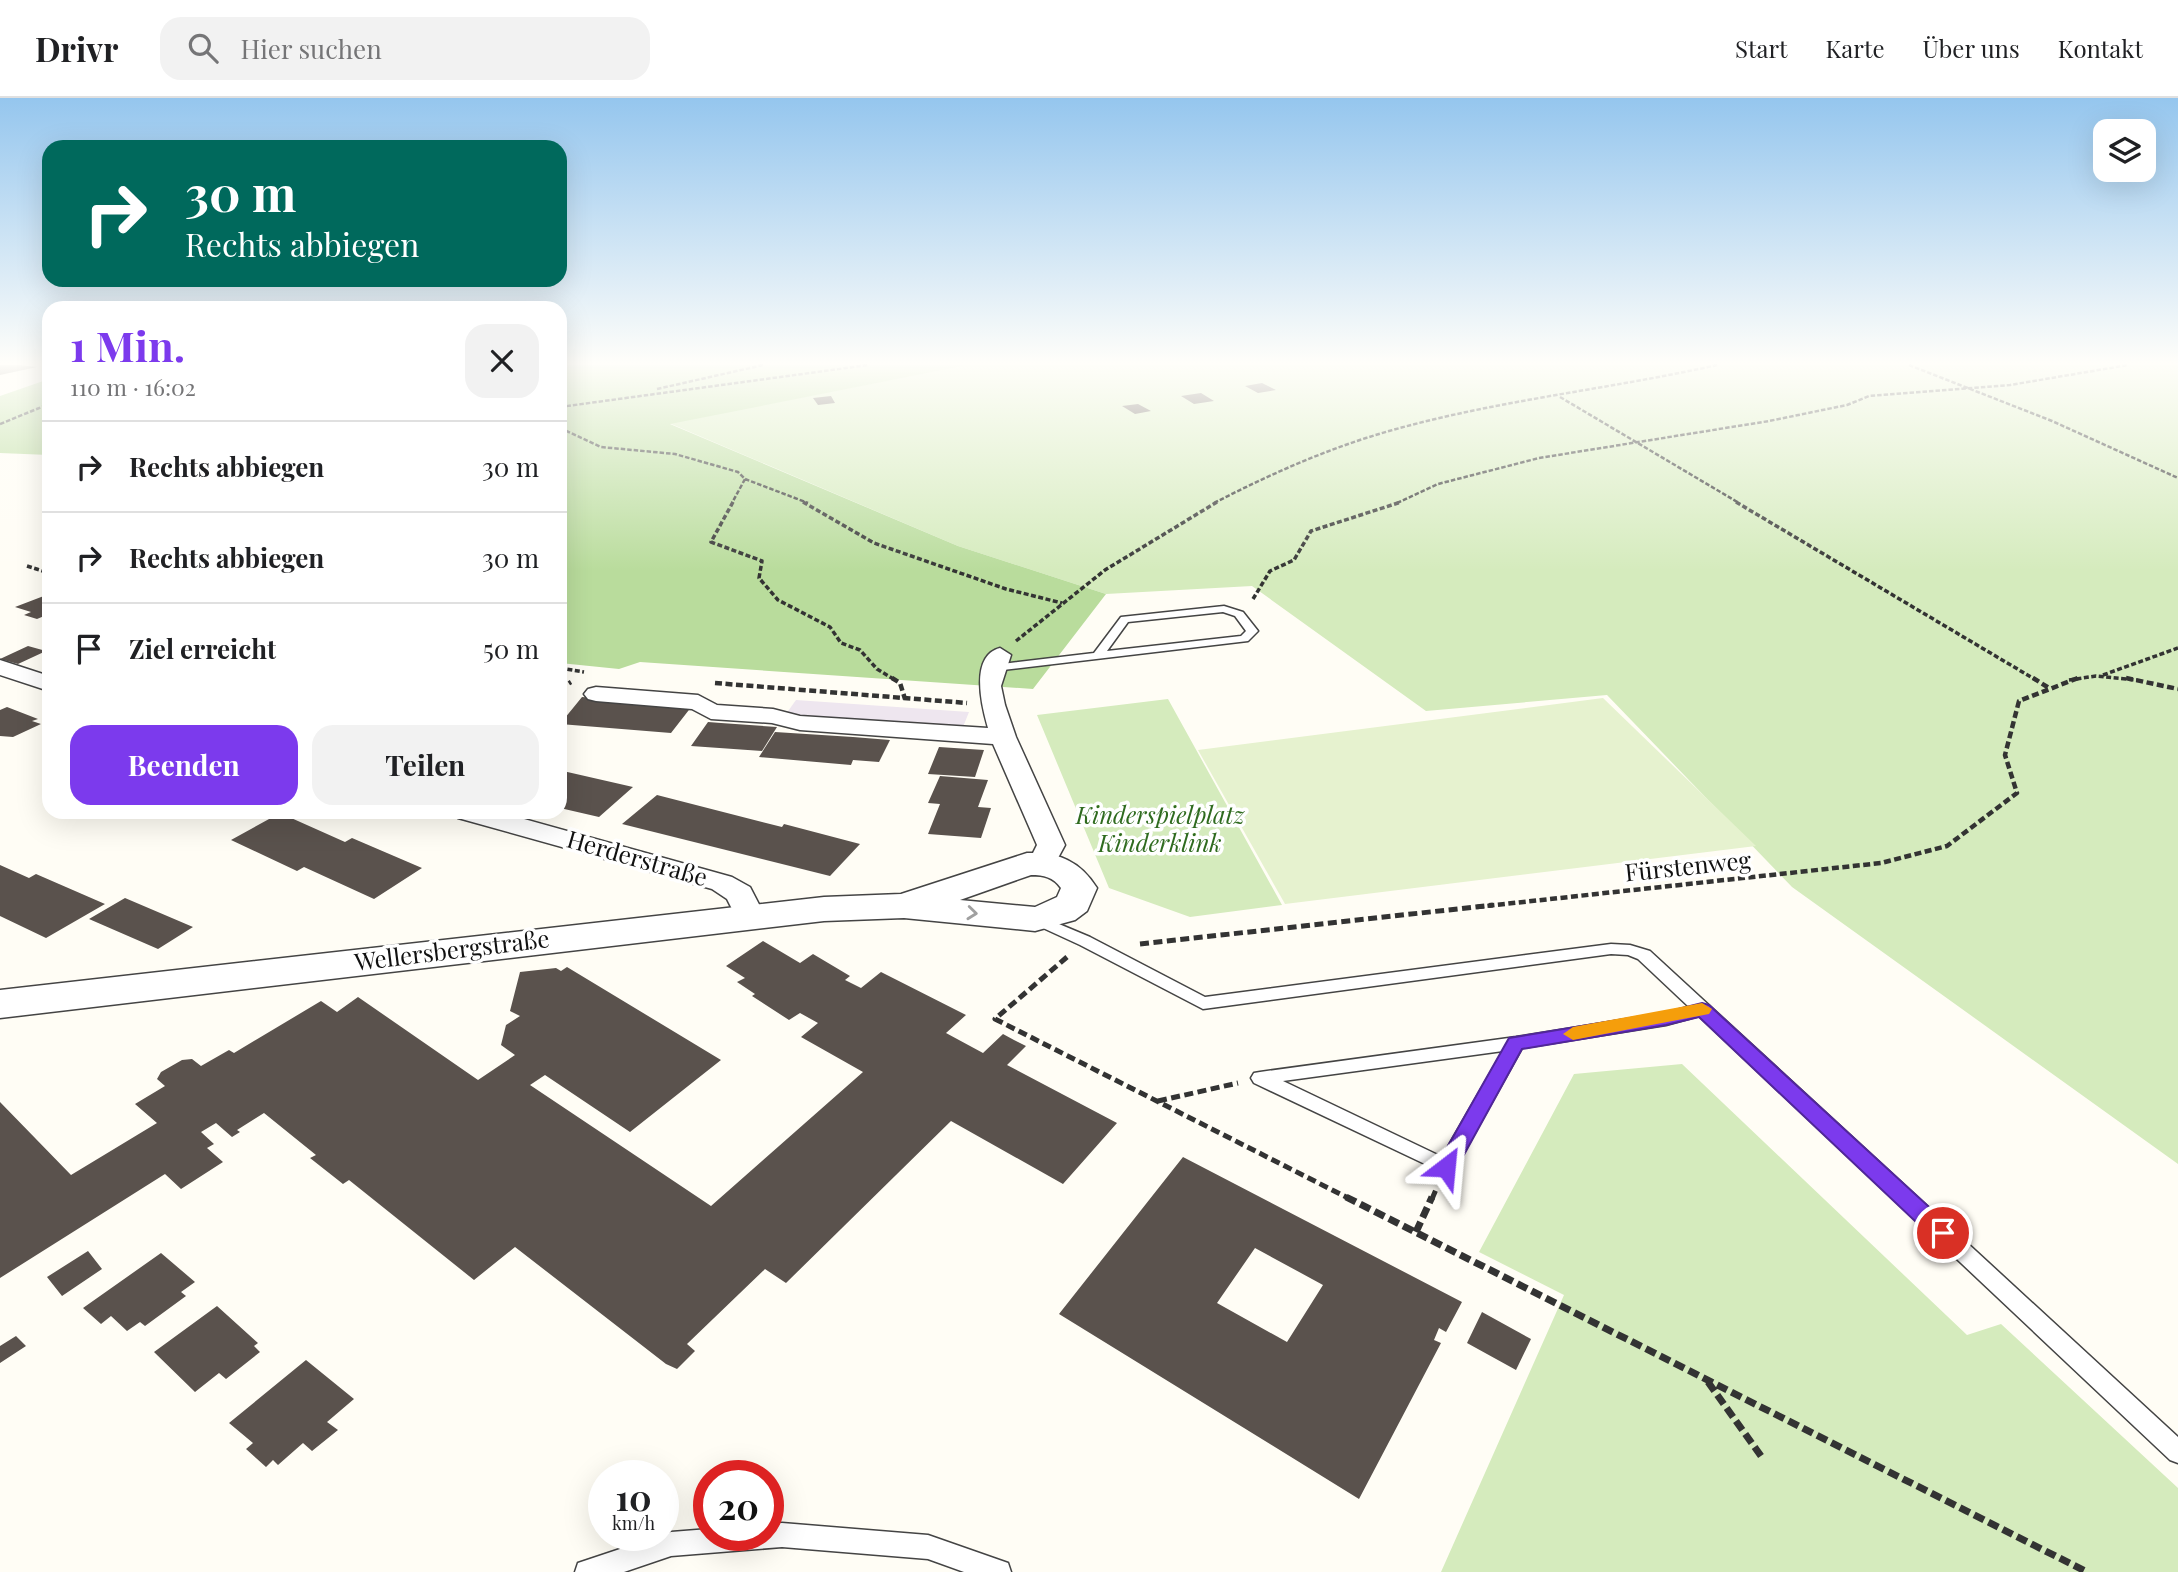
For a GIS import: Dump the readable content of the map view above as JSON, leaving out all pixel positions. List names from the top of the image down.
{
  "streets": {
    "street": ["Herderstraße", "Wellersbergstraße"],
    "path": ["Fürstenweg"]
  },
  "crossings": [
    ["Herderstraße", "Wellersbergstraße"]
  ],
  "parks": ["Kinderspielplatz Kinderklink"],
  "page": {
    "header": "Drivr",
    "search": "Hier suchen",
    "nav": [
      "Start",
      "Karte",
      "Über uns",
      "Kontakt"
    ],
    "turn": ["30 m", "Rechts abbiegen"],
    "heading": ["1 Min.", "110 m · 16:02"],
    "list": [
      {
        "name": "Rechts abbiegen",
        "value": "30 m"
      },
      {
        "name": "Rechts abbiegen",
        "value": "30 m"
      },
      {
        "name": "Ziel erreicht",
        "value": "50 m"
      }
    ],
    "buttons": ["Beenden", "Teilen"],
    "speed": "10 km/h",
    "limit": "20"
  }
}
